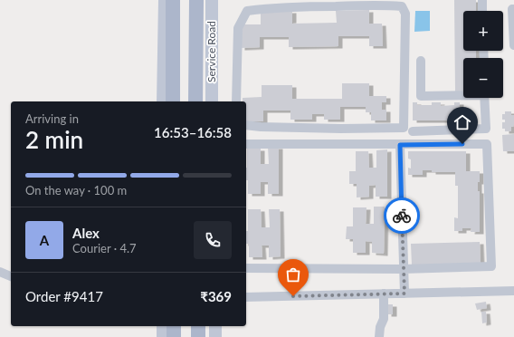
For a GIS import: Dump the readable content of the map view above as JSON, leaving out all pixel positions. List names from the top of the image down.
{
  "streets": {
    "street": ["Service Road"]
  },
  "page": {
    "map_buttons": ["+", "−"],
    "heading": ["2 min", "Arriving in", "16:53–16:58"],
    "panel": [
      "Alex",
      "Courier · 4.7",
      "Order #9417",
      "₹369"
    ],
    "bar": "On the way · 100 m",
    "round": "A"
  }
}
